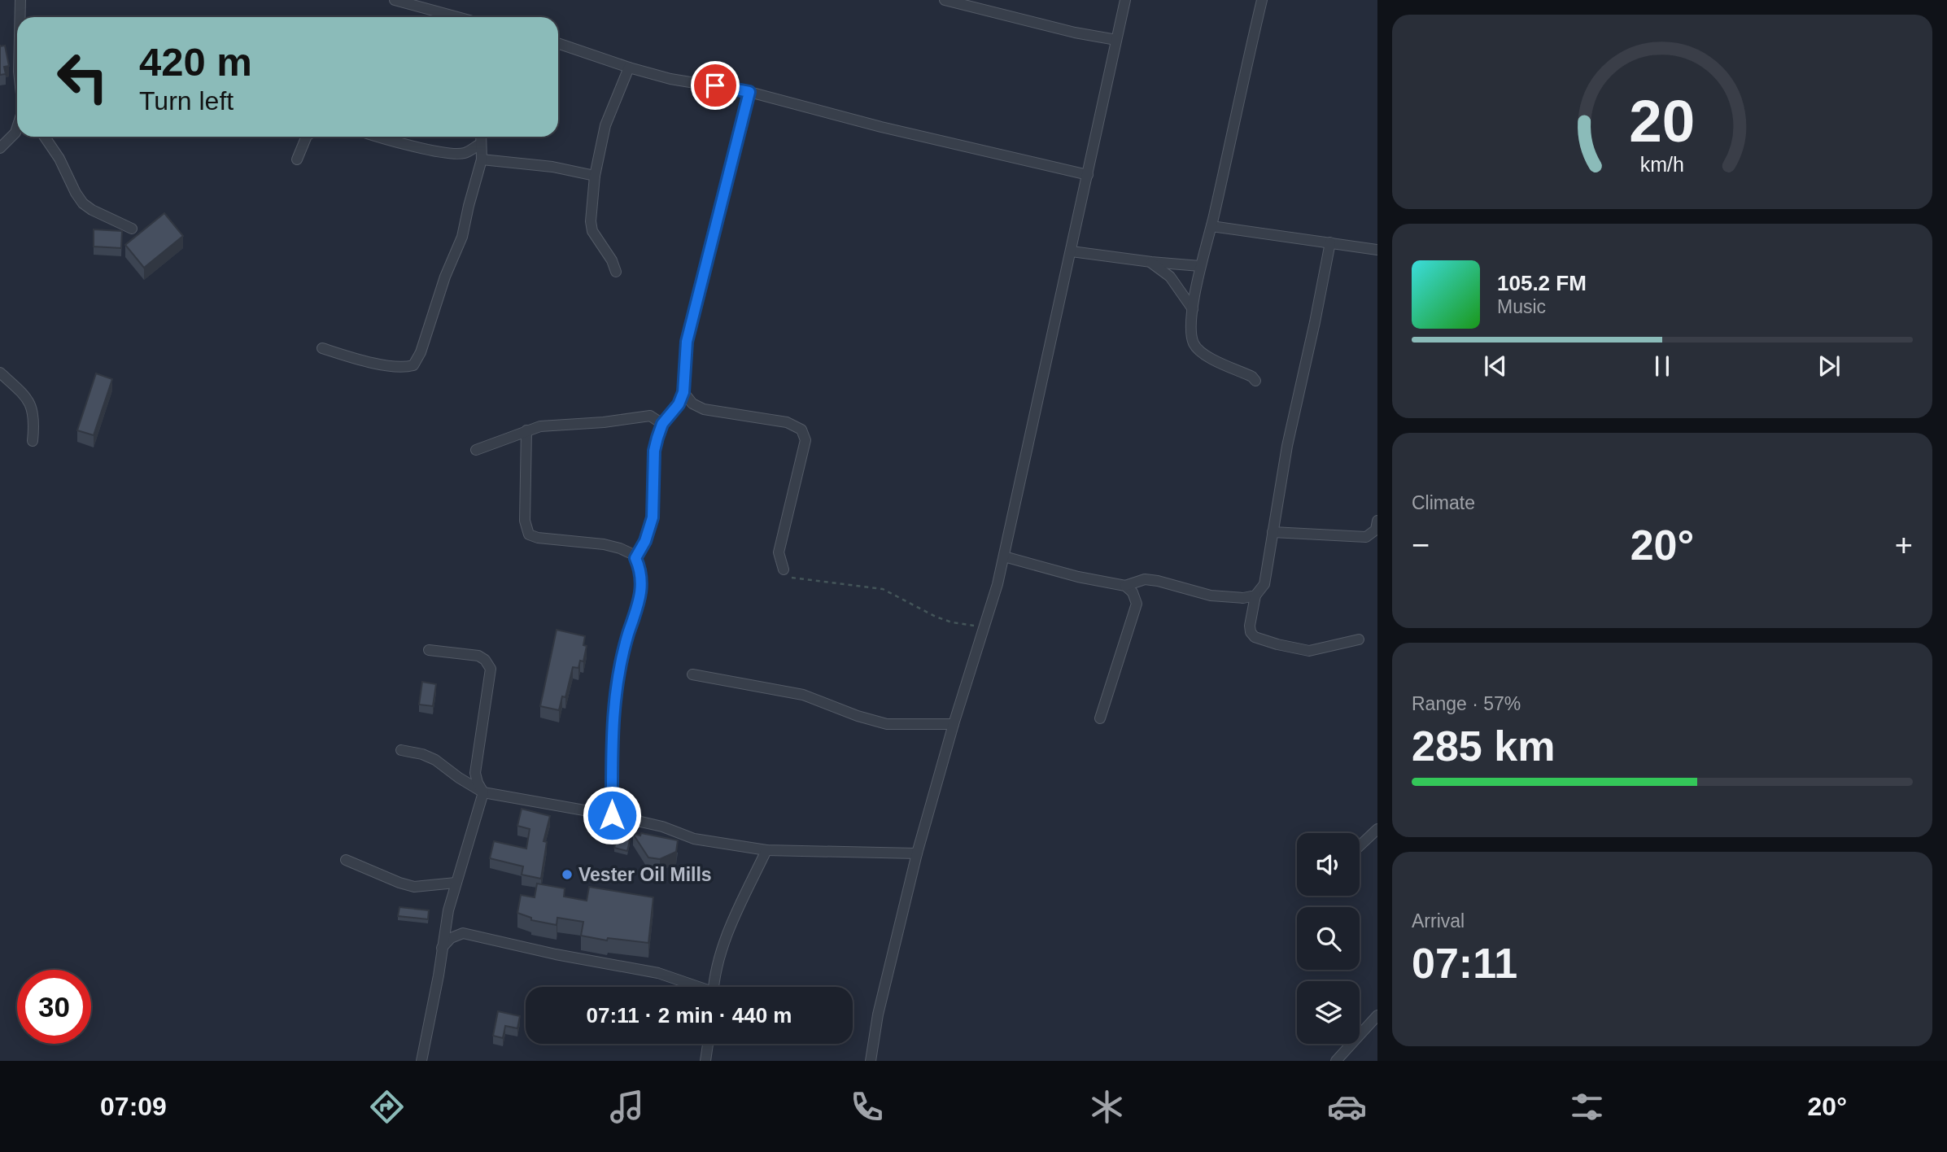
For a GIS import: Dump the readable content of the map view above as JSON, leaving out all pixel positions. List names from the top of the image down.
{
  "places": ["Vester Oil Mills"],
  "page": {
    "turn": ["420 m", "Turn left"],
    "song": ["105.2 FM", "Music"],
    "tile": [
      "Climate",
      ["Range · 57%", "285 km"],
      ["Arrival", "07:11"]
    ],
    "heat": ["−", "20°", "+"],
    "limit": "30",
    "trip": "07:11 · 2 min · 440 m",
    "tabs": ["07:09", "20°"],
    "gauge": ["20", "km/h"]
  }
}
